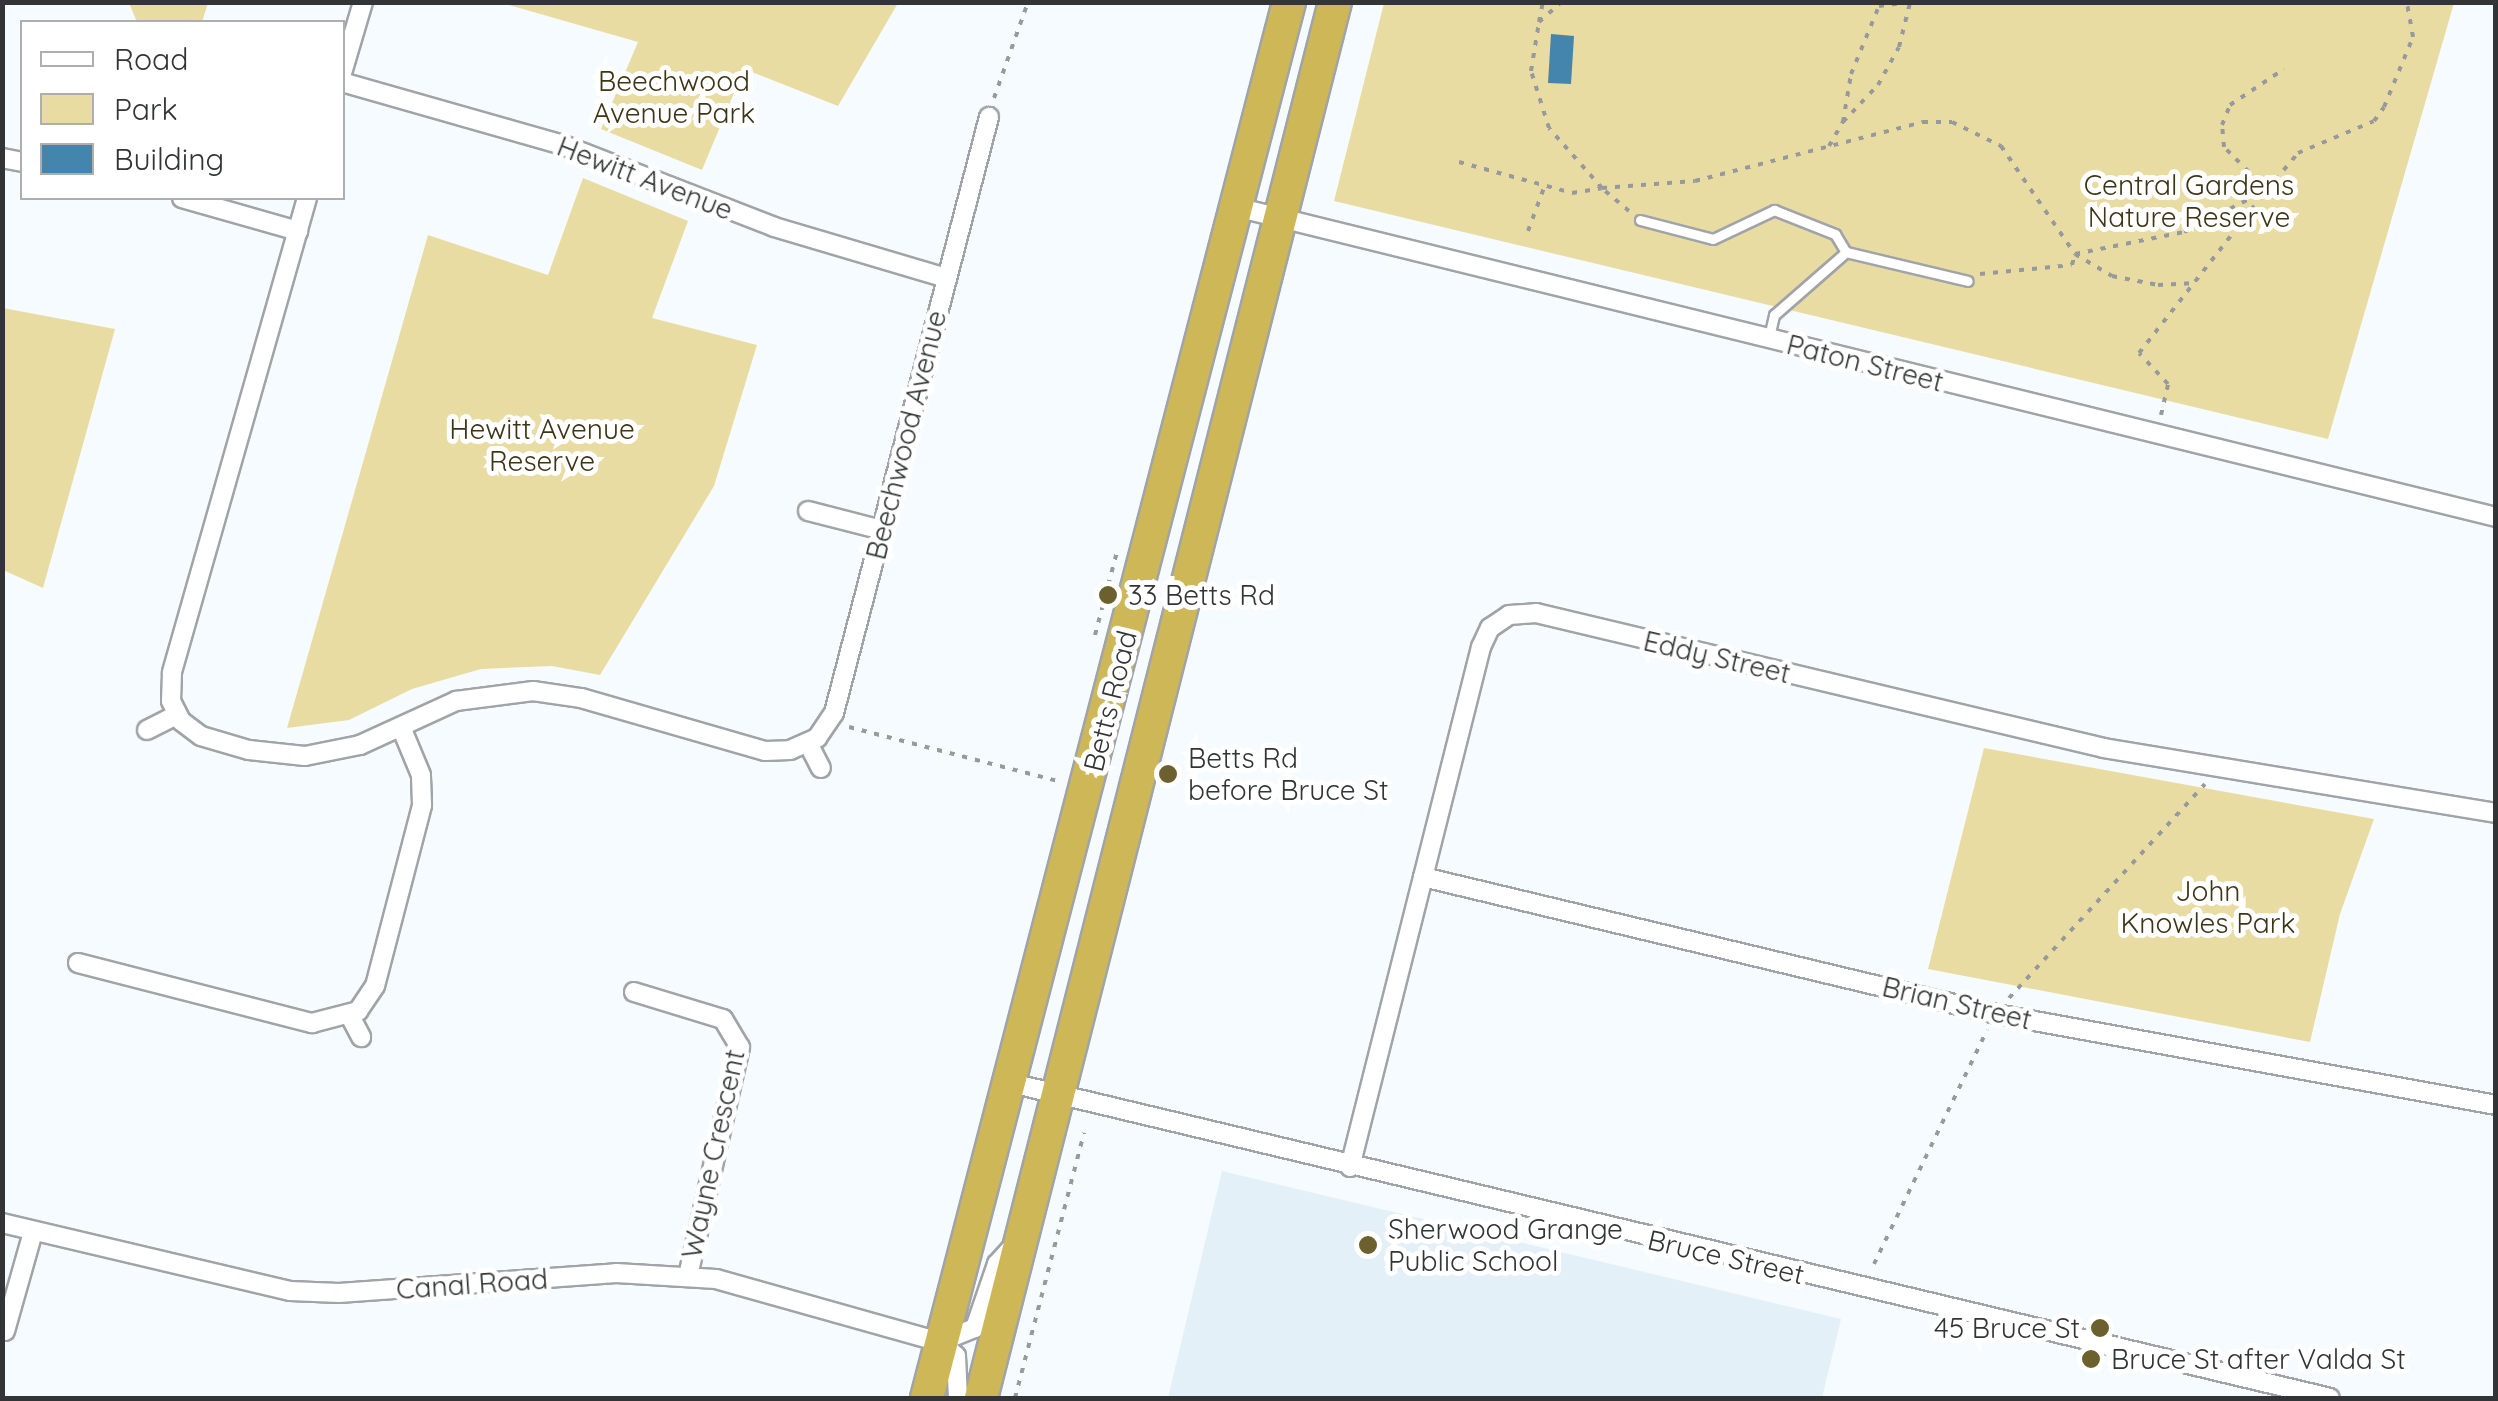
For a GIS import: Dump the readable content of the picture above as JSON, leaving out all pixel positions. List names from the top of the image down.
{
  "streets": {
    "highway": ["Betts Road"],
    "street": [
      "Hewitt Avenue",
      "Paton Street",
      "Beechwood Avenue",
      "Eddy Street",
      "Brian Street",
      "Wayne Crescent",
      "Bruce Street",
      "Canal Road"
    ]
  },
  "crossings": [
    ["Hewitt Avenue", "Beechwood Avenue"],
    ["Paton Street", "Betts Road"],
    ["Eddy Street", "Brian Street"],
    ["Eddy Street", "Bruce Street"],
    ["Betts Road", "Bruce Street"],
    ["Betts Road", "Canal Road"],
    ["Wayne Crescent", "Canal Road"]
  ],
  "parks": [
    "Beechwood Avenue Park",
    "Central Gardens Nature Reserve",
    "Hewitt Avenue Reserve",
    "John Knowles Park"
  ],
  "places": [
    "33 Betts Rd",
    "Betts Rd before Bruce St",
    "Sherwood Grange Public School",
    "45 Bruce St",
    "Bruce St after Valda St"
  ],
  "legend": ["Road", "Park", "Building"]
}
